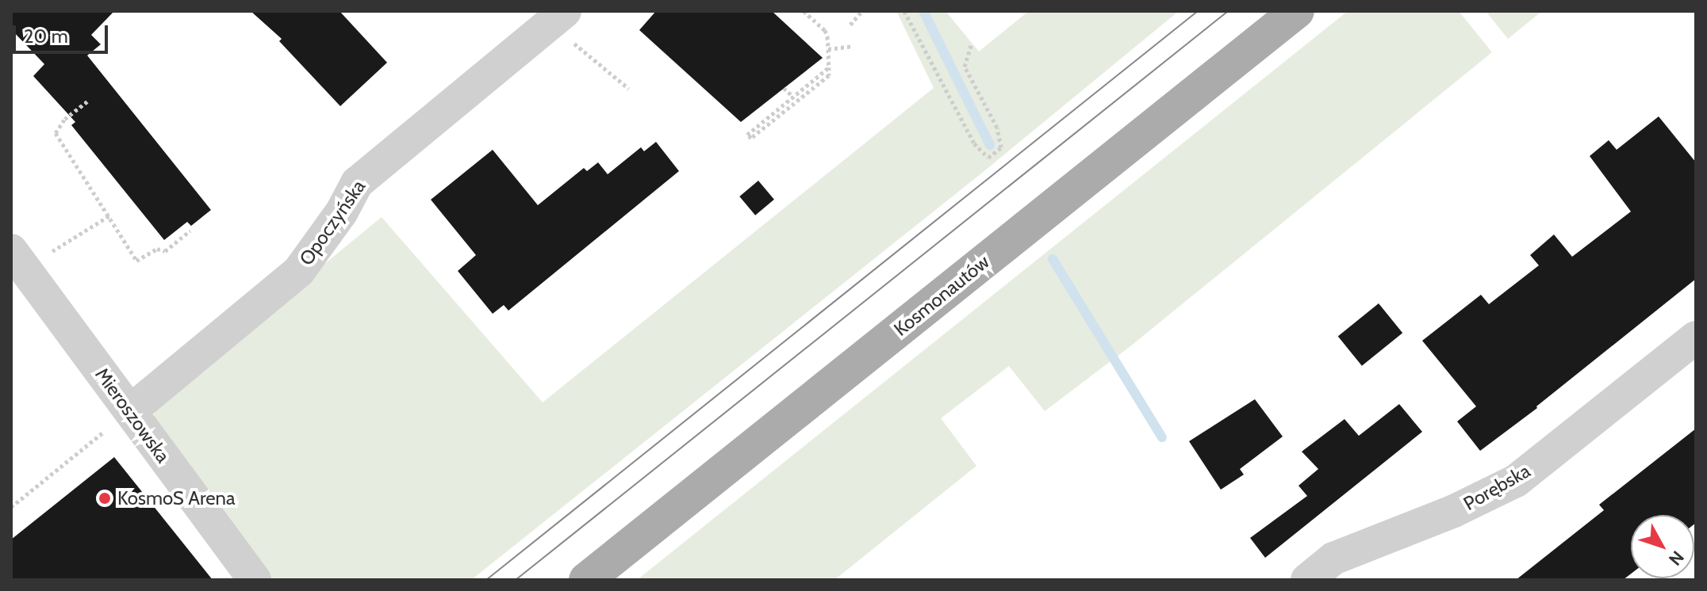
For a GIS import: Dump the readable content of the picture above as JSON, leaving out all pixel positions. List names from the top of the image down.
{
  "streets": {
    "main road": ["Kosmonautów"],
    "street": ["Opoczyńska", "Mieroszowska", "Porębska"]
  },
  "crossings": [
    ["Opoczyńska", "Mieroszowska"]
  ],
  "places": ["KosmoS Arena"],
  "scale_bar": "20 m",
  "north": "bottom right"
}
